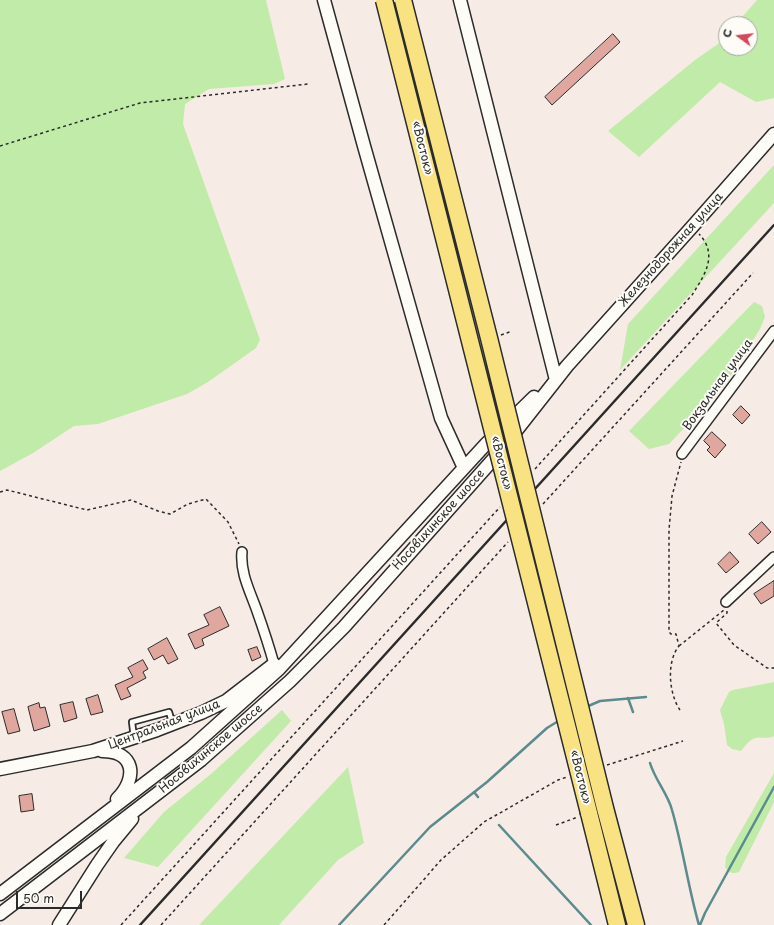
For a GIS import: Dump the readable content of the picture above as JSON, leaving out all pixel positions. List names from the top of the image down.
{
  "streets": {
    "highway": ["«Восток»"],
    "main road": ["Железнодорожная улица", "Носовихинское шоссе", "Центральная улица"],
    "street": ["Вокзальная улица"]
  },
  "crossings": [
    ["Железнодорожная улица", "Носовихинское шоссе"],
    ["Носовихинское шоссе", "Центральная улица"]
  ],
  "scale_bar": "50 m",
  "north": "left"
}
